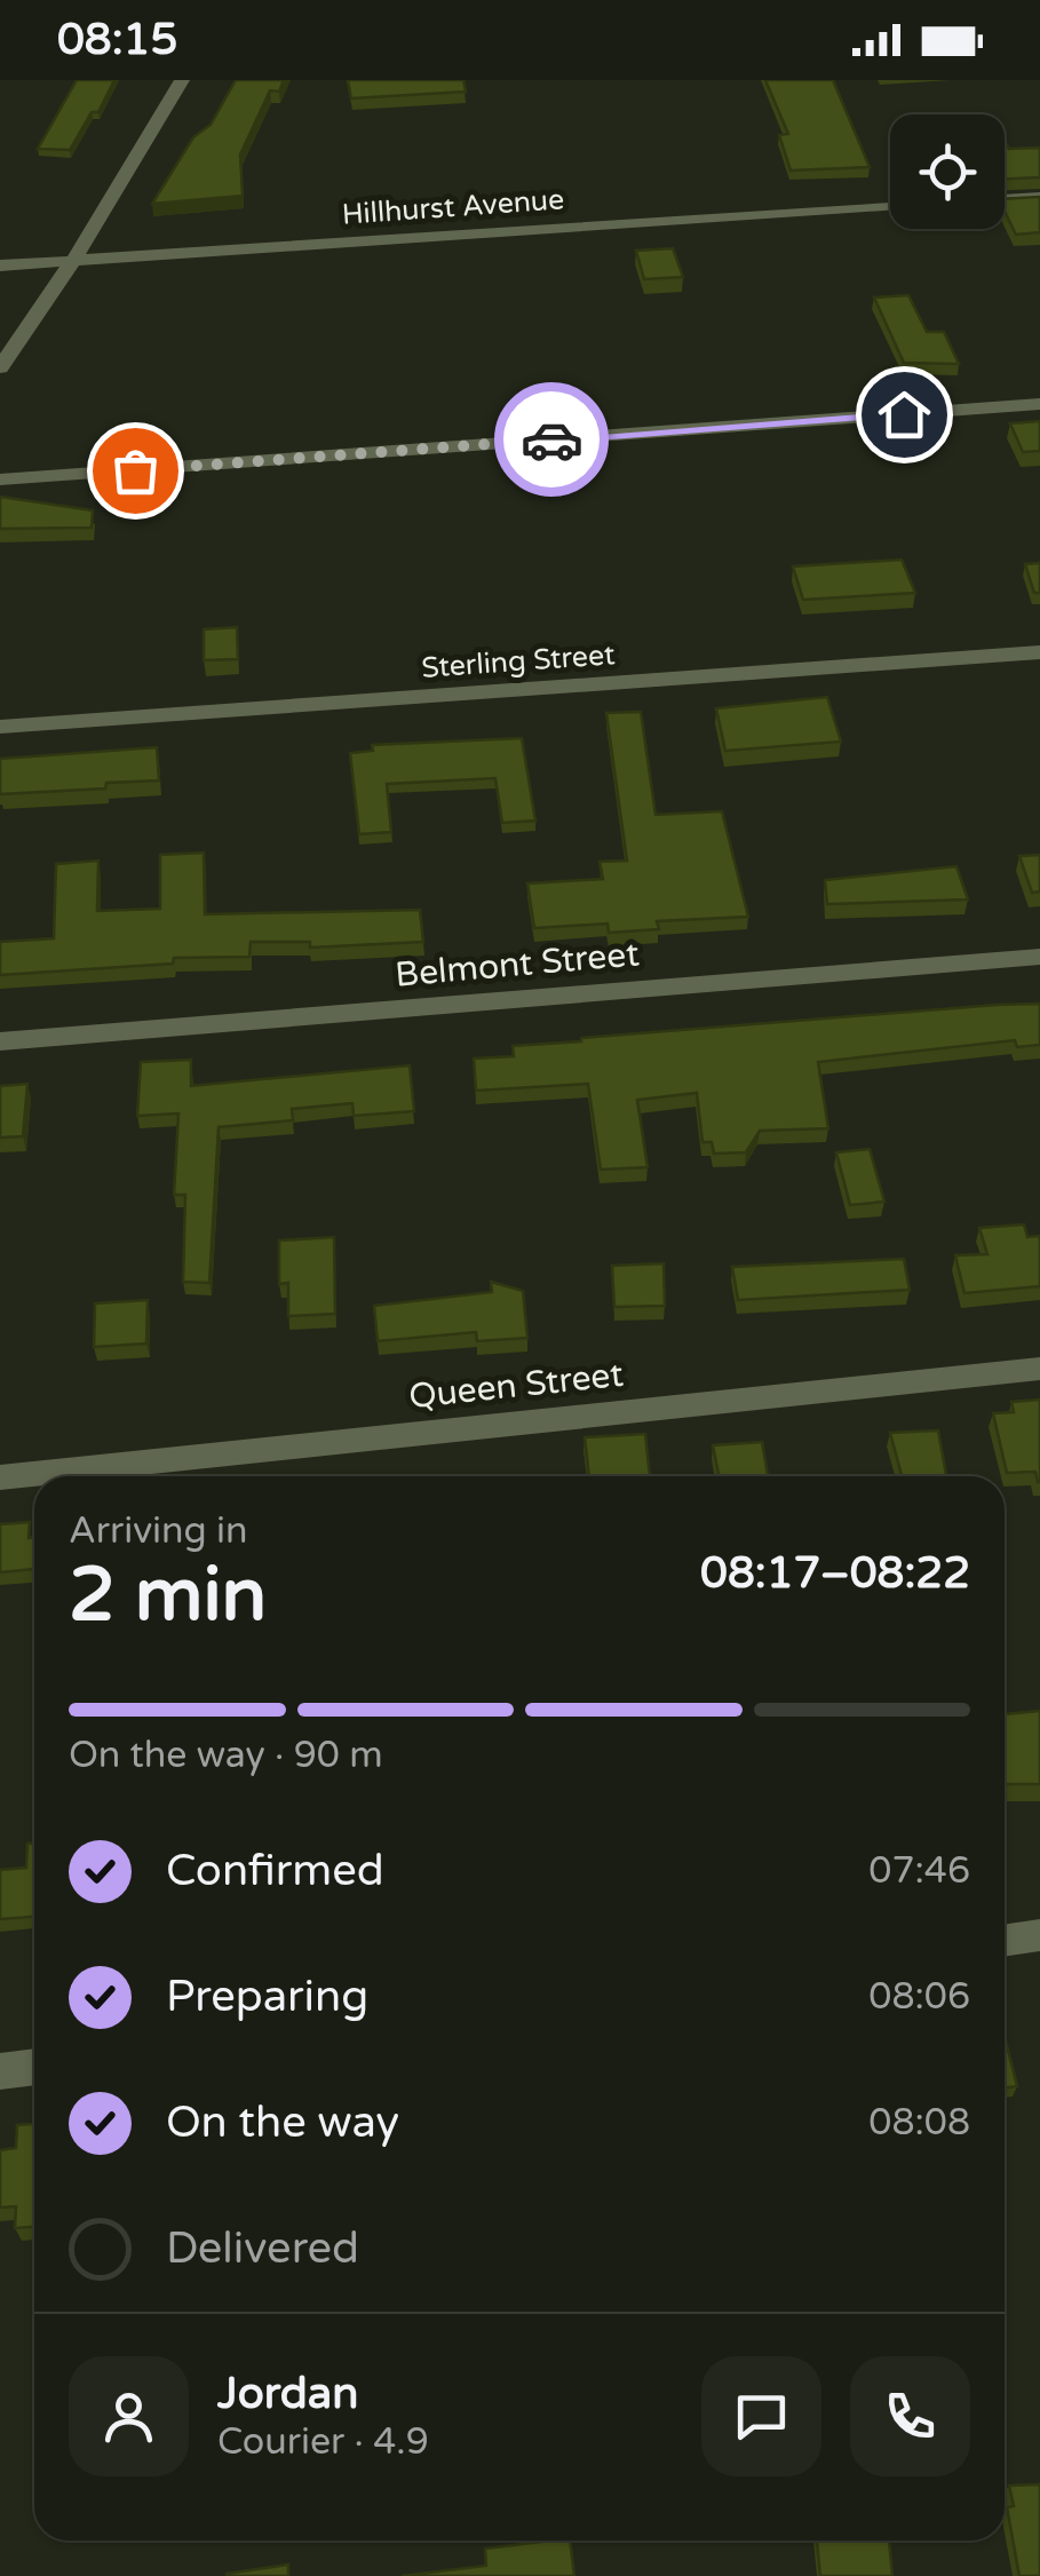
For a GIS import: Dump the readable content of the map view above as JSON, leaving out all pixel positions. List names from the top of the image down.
{
  "streets": {
    "street": [
      "Hillhurst Avenue",
      "Sterling Street",
      "Belmont Street",
      "Queen Street"
    ]
  },
  "page": {
    "status": "08:15",
    "heading": ["2 min", "Arriving in", "08:17–08:22"],
    "panel": ["Jordan", "Courier · 4.9"],
    "bar": "On the way · 90 m",
    "list": [
      ["Confirmed", "07:46"],
      ["Preparing", "08:06"],
      ["On the way", "08:08"],
      "Delivered"
    ]
  }
}
